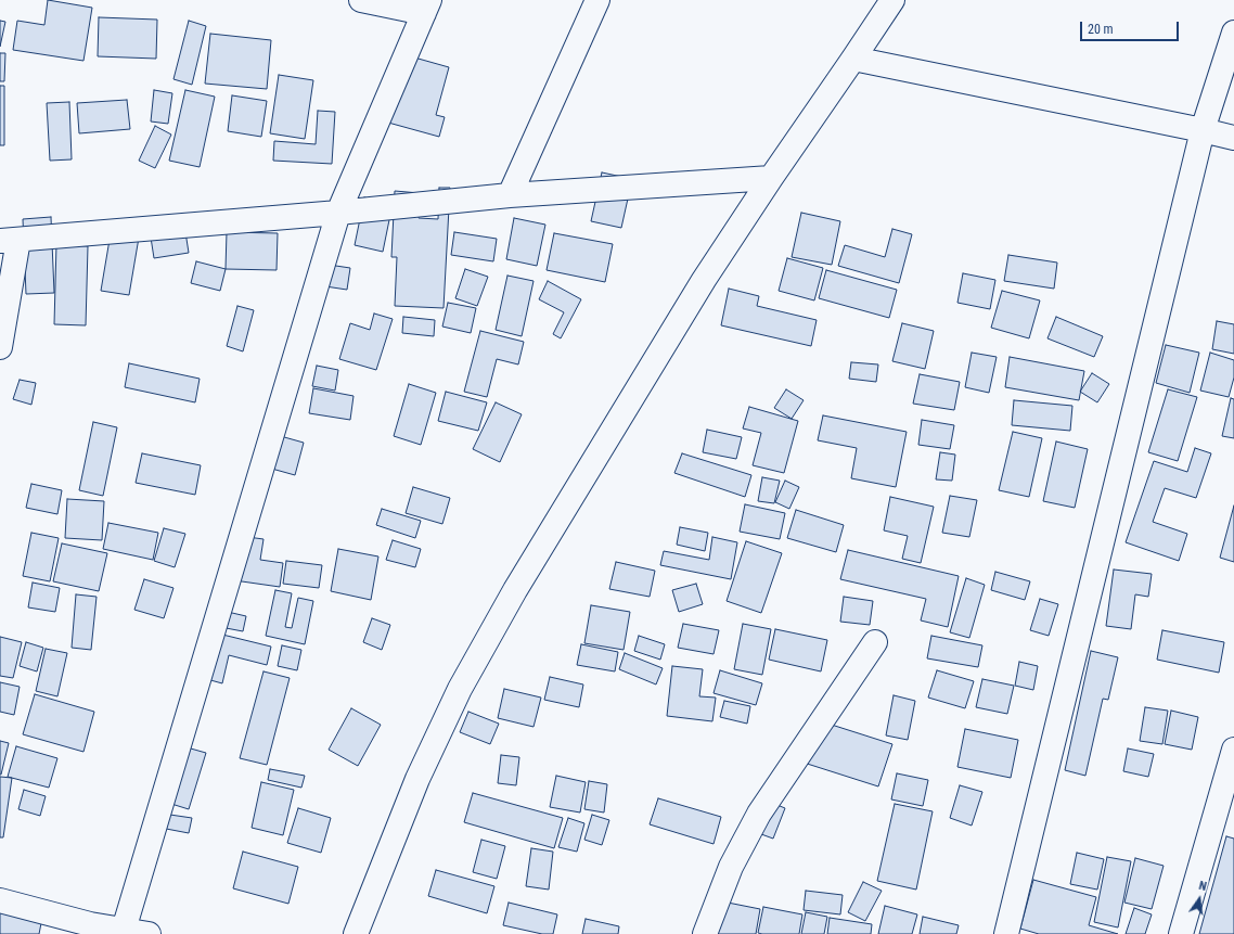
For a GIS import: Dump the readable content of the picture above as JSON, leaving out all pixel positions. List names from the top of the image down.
{
  "scale_bar": "20 m",
  "north": "top"
}
